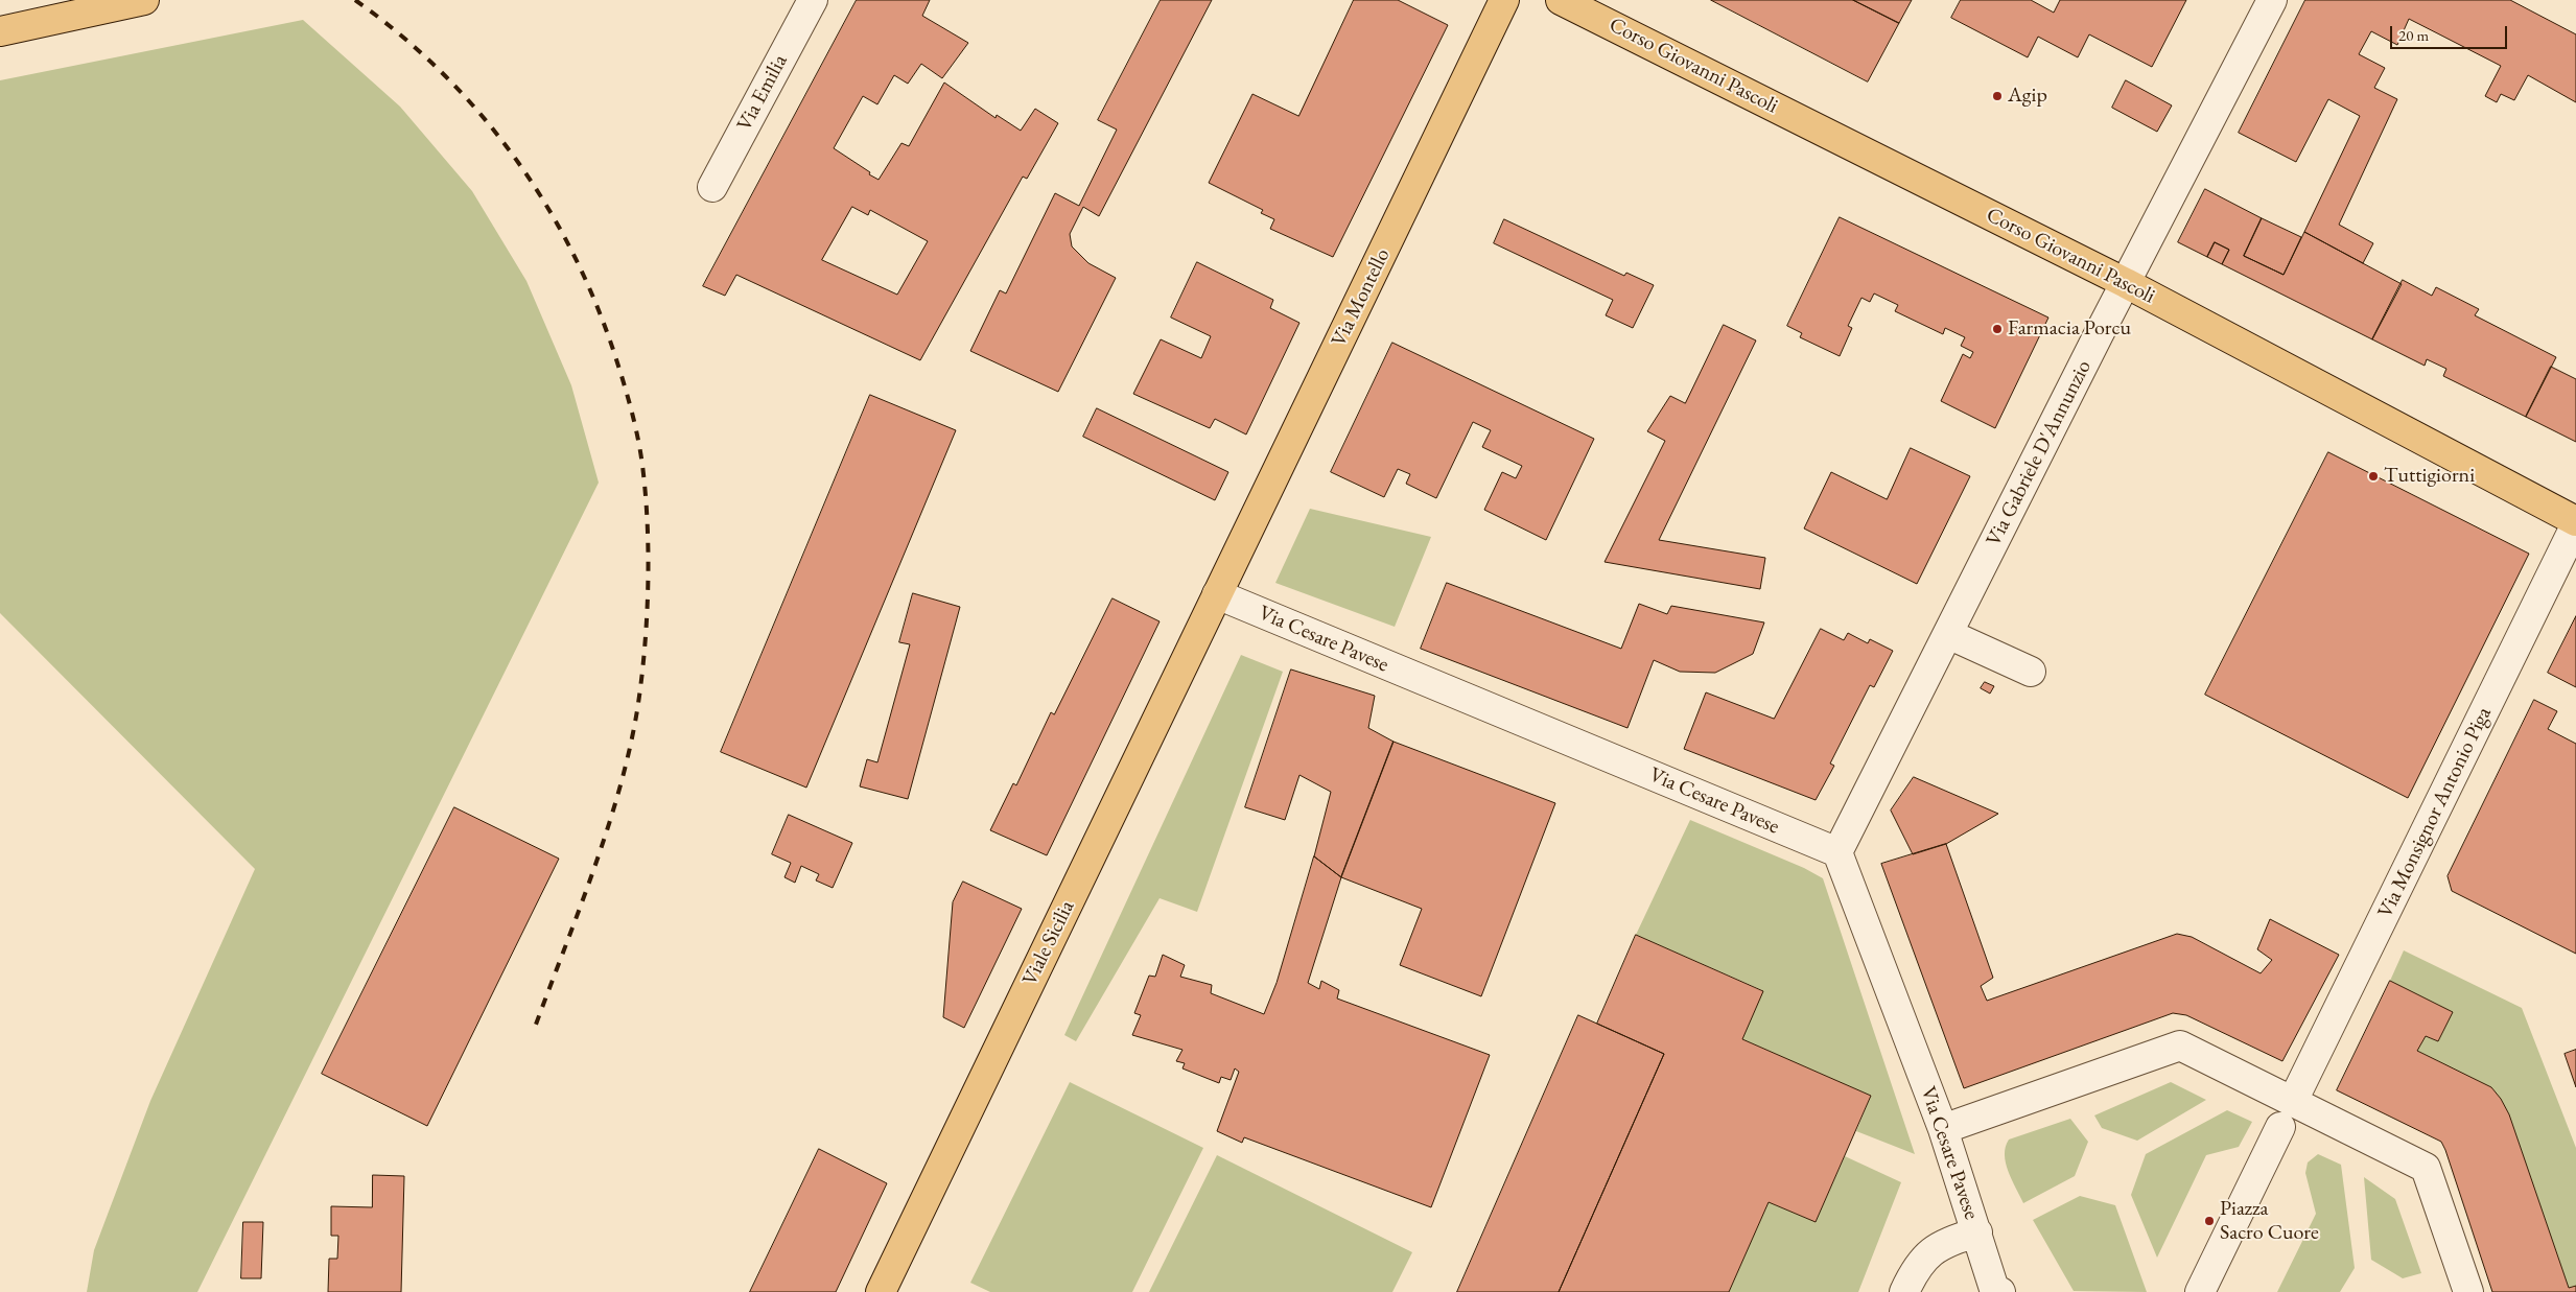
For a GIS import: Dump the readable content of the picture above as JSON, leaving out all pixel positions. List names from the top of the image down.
{
  "streets": {
    "main road": ["Corso Giovanni Pascoli", "Via Montello", "Viale Sicilia"],
    "street": [
      "Via Emilia",
      "Via Gabriele D'Annunzio",
      "Via Cesare Pavese",
      "Via Monsignor Antonio Piga"
    ]
  },
  "crossings": [
    ["Corso Giovanni Pascoli", "Via Gabriele D'Annunzio"],
    ["Corso Giovanni Pascoli", "Via Monsignor Antonio Piga"],
    ["Via Montello", "Via Cesare Pavese"],
    ["Via Montello", "Viale Sicilia"],
    ["Via Gabriele D'Annunzio", "Via Cesare Pavese"],
    ["Via Cesare Pavese", "Viale Sicilia"]
  ],
  "places": [
    "Agip",
    "Farmacia Porcu",
    "Tuttigiorni",
    "Piazza Sacro Cuore"
  ],
  "scale_bar": "20 m"
}
